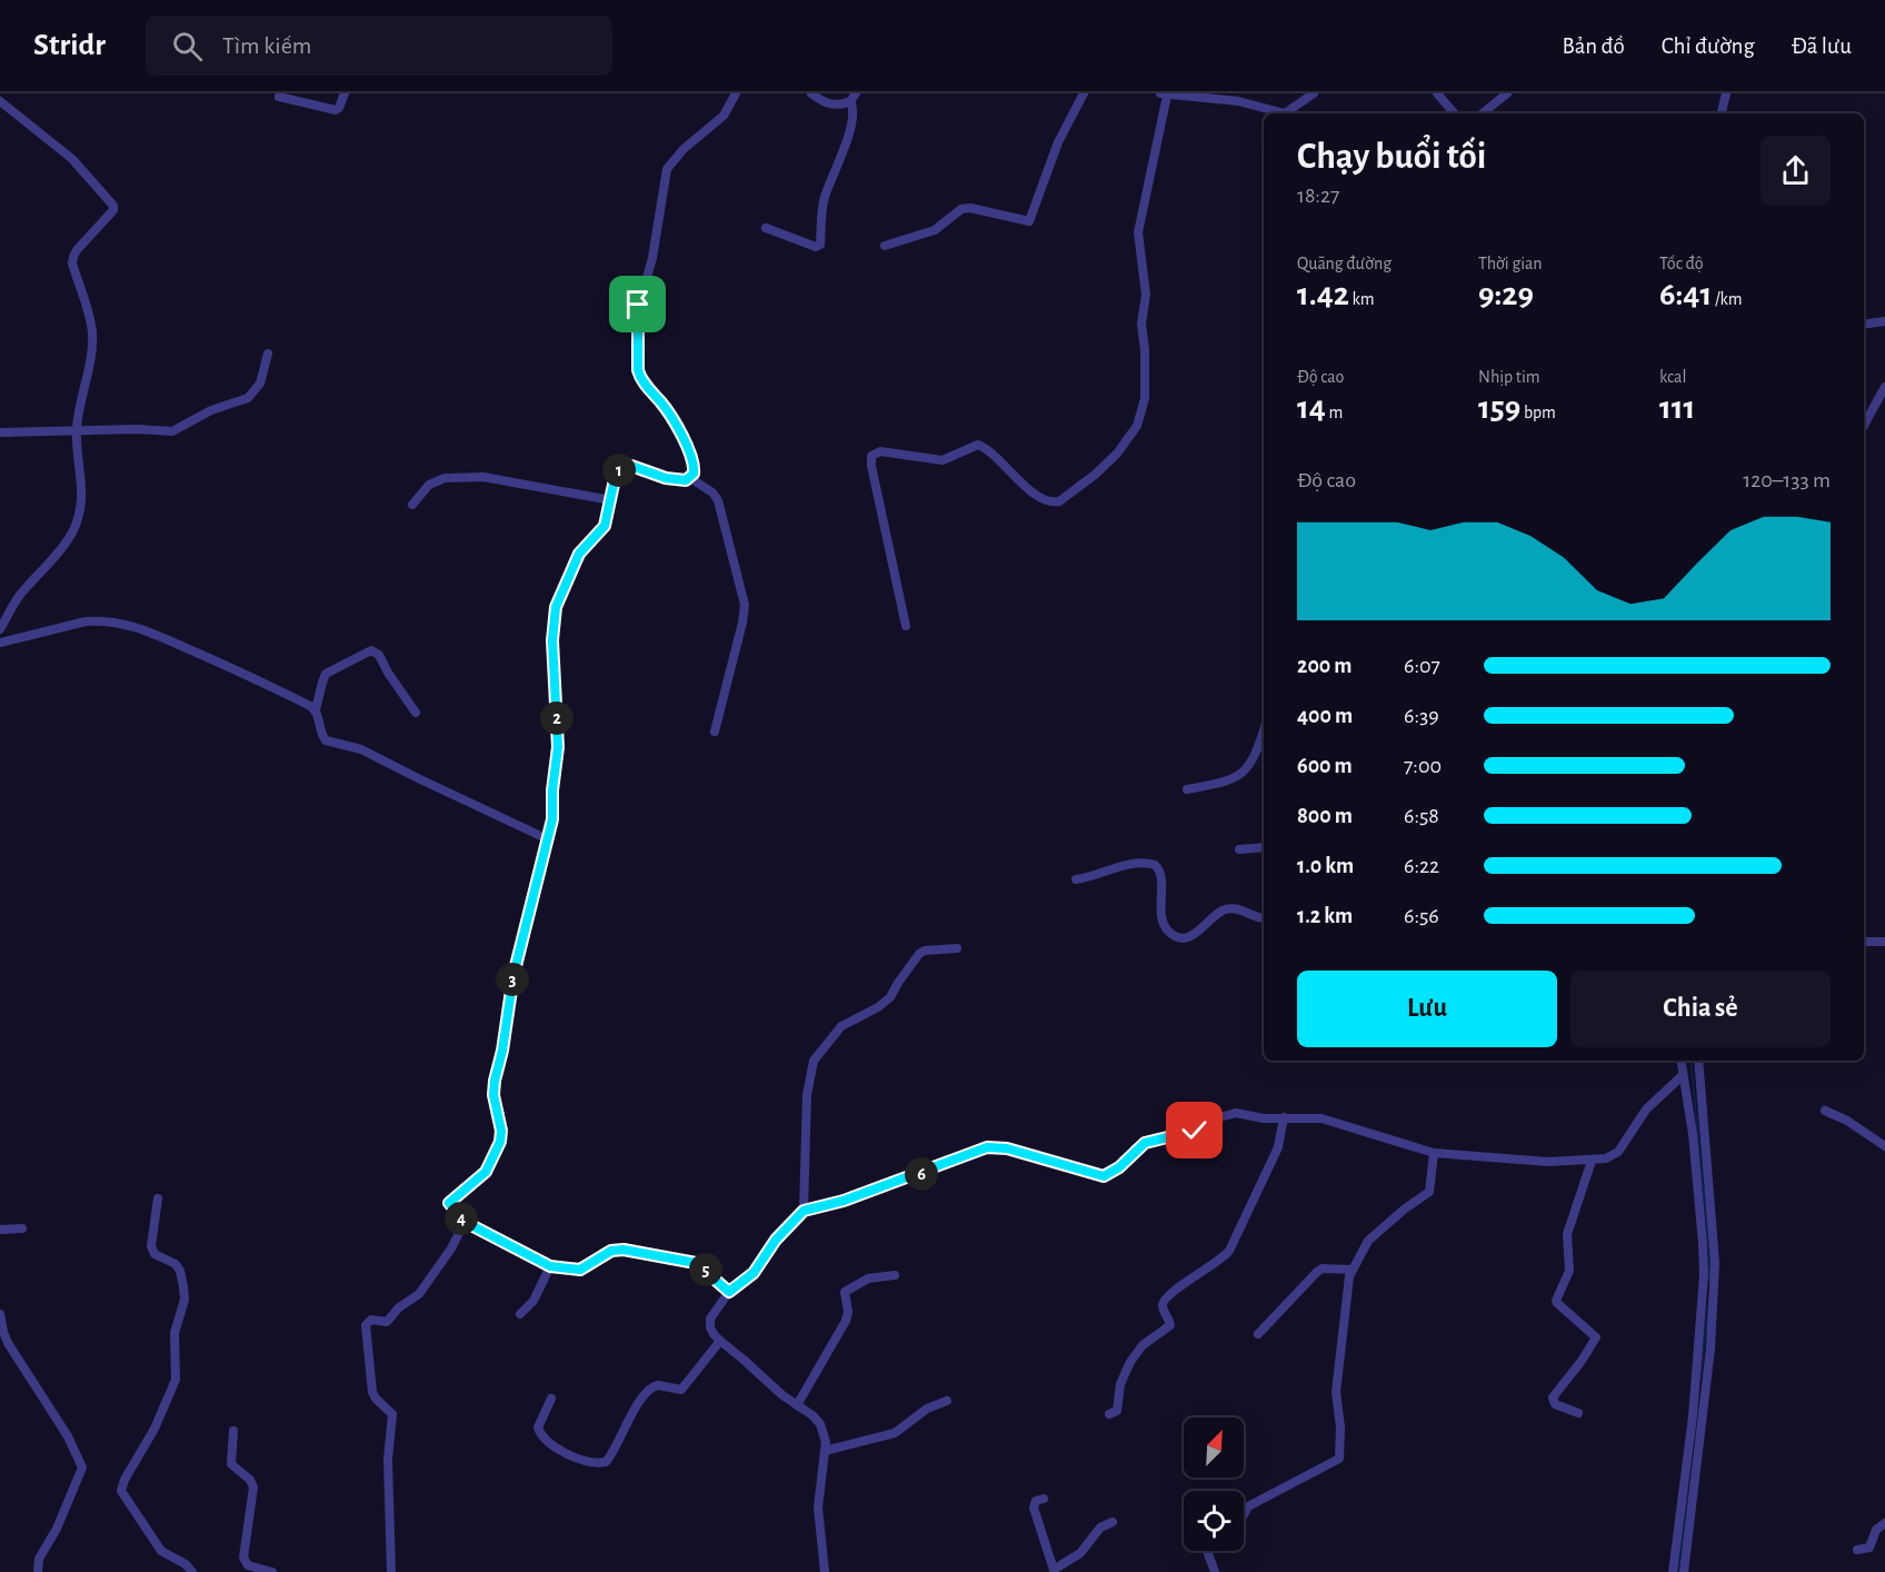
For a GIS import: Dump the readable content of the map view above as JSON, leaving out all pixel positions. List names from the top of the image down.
{
  "north": "top right",
  "page": {
    "header": "Stridr",
    "search": "Tìm kiếm",
    "nav": ["Bản đồ", "Chỉ đường", "Đã lưu"],
    "heading": ["Chạy buổi tối", "18:27"],
    "stats": [
      ["Quãng đường", "1.42 km"],
      ["Thời gian", "9:29"],
      ["Tốc độ", "6:41 /km"],
      ["Độ cao", "14 m"],
      ["Nhịp tim", "159 bpm"],
      ["kcal", "111"]
    ],
    "pins": [
      "1",
      "2",
      "3",
      "6",
      "4",
      "5"
    ],
    "chart": ["Độ cao", "120–133 m"],
    "list": [
      {
        "name": "200 m",
        "note": "6:07"
      },
      {
        "name": "400 m",
        "note": "6:39"
      },
      {
        "name": "600 m",
        "note": "7:00"
      },
      {
        "name": "800 m",
        "note": "6:58"
      },
      {
        "name": "1.0 km",
        "note": "6:22"
      },
      {
        "name": "1.2 km",
        "note": "6:56"
      }
    ],
    "buttons": ["Lưu", "Chia sẻ"]
  }
}
